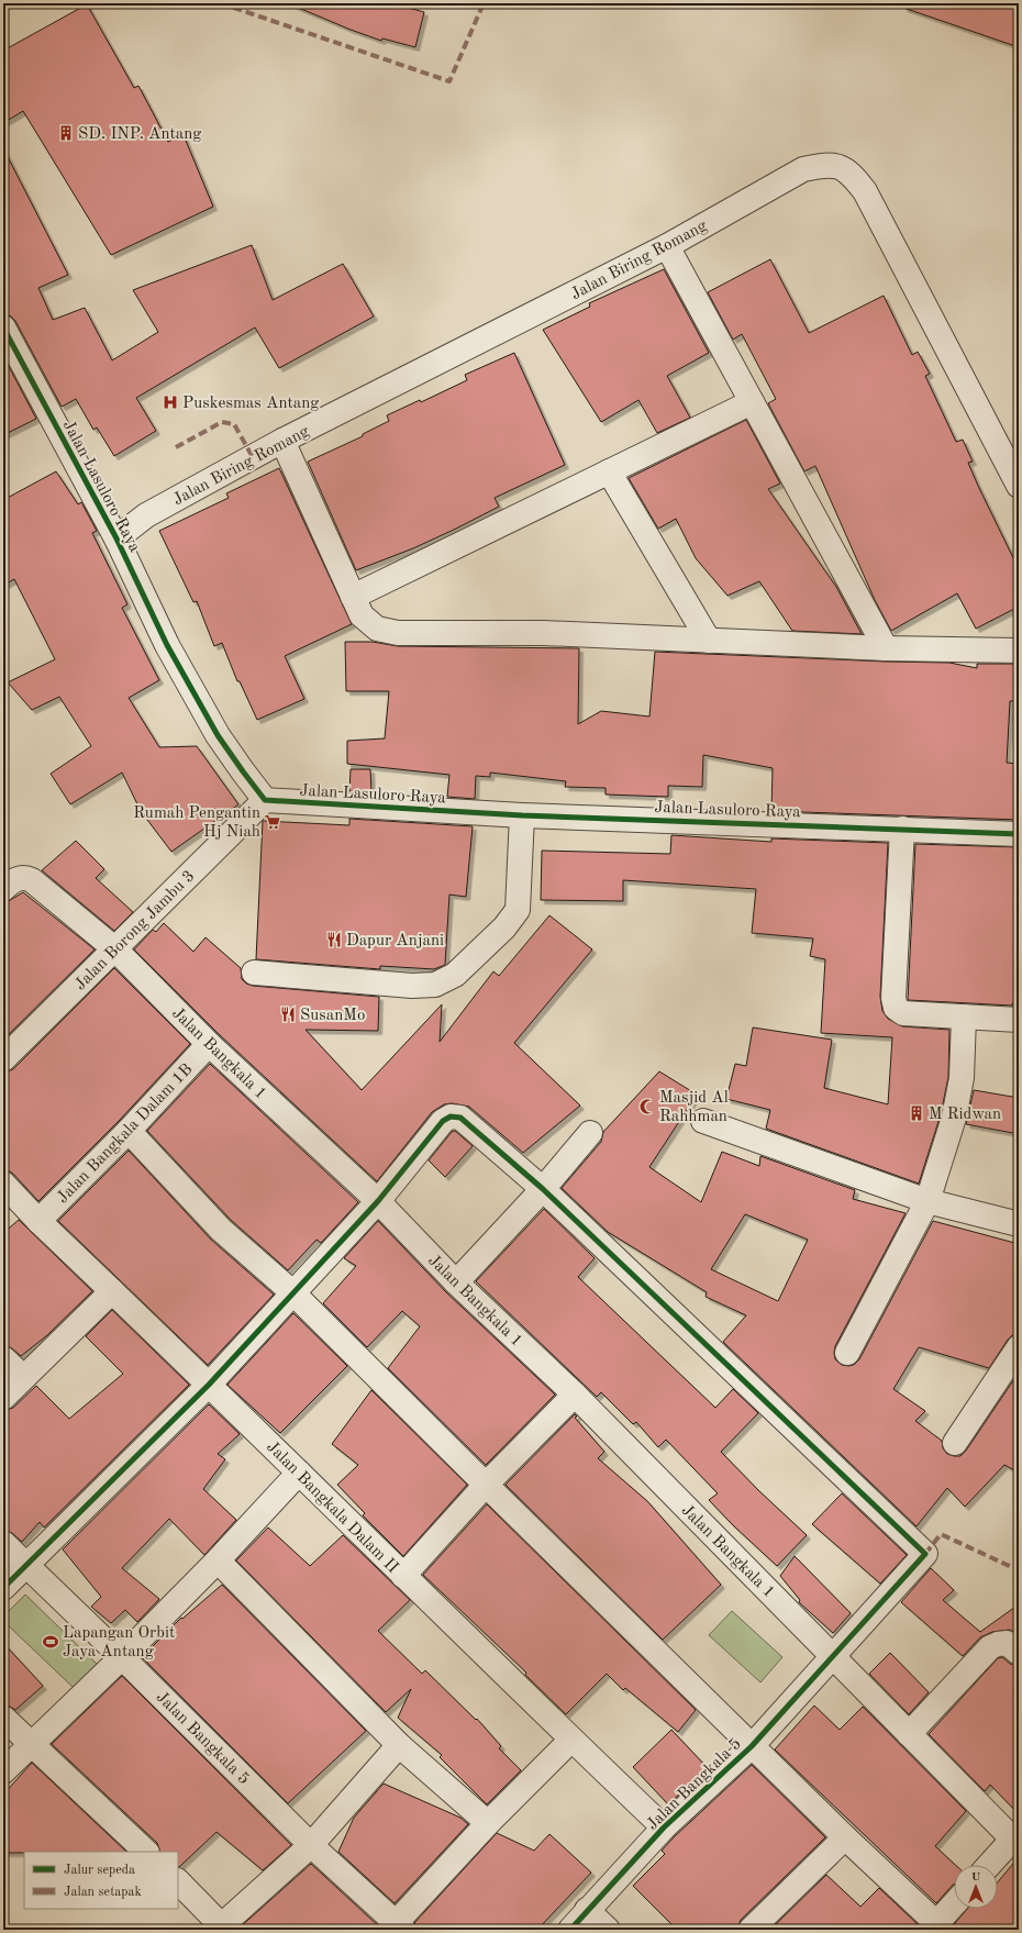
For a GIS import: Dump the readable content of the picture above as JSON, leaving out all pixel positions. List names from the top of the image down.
{
  "streets": {
    "street": [
      "Jalan Biring Romang",
      "Jalan Lasuloro Raya",
      "Jalan Borong Jambu 3",
      "Jalan Bangkala 1",
      "Jalan Bangkala Dalam 1B",
      "Jalan Bangkala Dalam II",
      "Jalan Bangkala 5"
    ]
  },
  "crossings": [
    ["Jalan Biring Romang", "Jalan Lasuloro Raya"],
    ["Jalan Lasuloro Raya", "Jalan Borong Jambu 3"],
    ["Jalan Borong Jambu 3", "Jalan Bangkala 1"],
    ["Jalan Bangkala 1", "Jalan Bangkala Dalam 1B"],
    ["Jalan Bangkala 1", "Jalan Bangkala 5"],
    ["Jalan Bangkala Dalam 1B", "Jalan Bangkala Dalam II"],
    ["Jalan Bangkala Dalam II", "Jalan Bangkala 5"]
  ],
  "places": {
    "building": ["SD. INP. Antang", "M Ridwan"],
    "hospital": ["Puskesmas Antang"],
    "supermarket": ["Rumah Pengantin Hj Niah"],
    "restaurant": ["Dapur Anjani", "SusanMo"],
    "mosque": ["Masjid Al Rahhman"],
    "sports": ["Lapangan Orbit Jaya Antang"]
  },
  "legend": ["Jalur sepeda", "Jalan setapak"],
  "north": "top"
}
